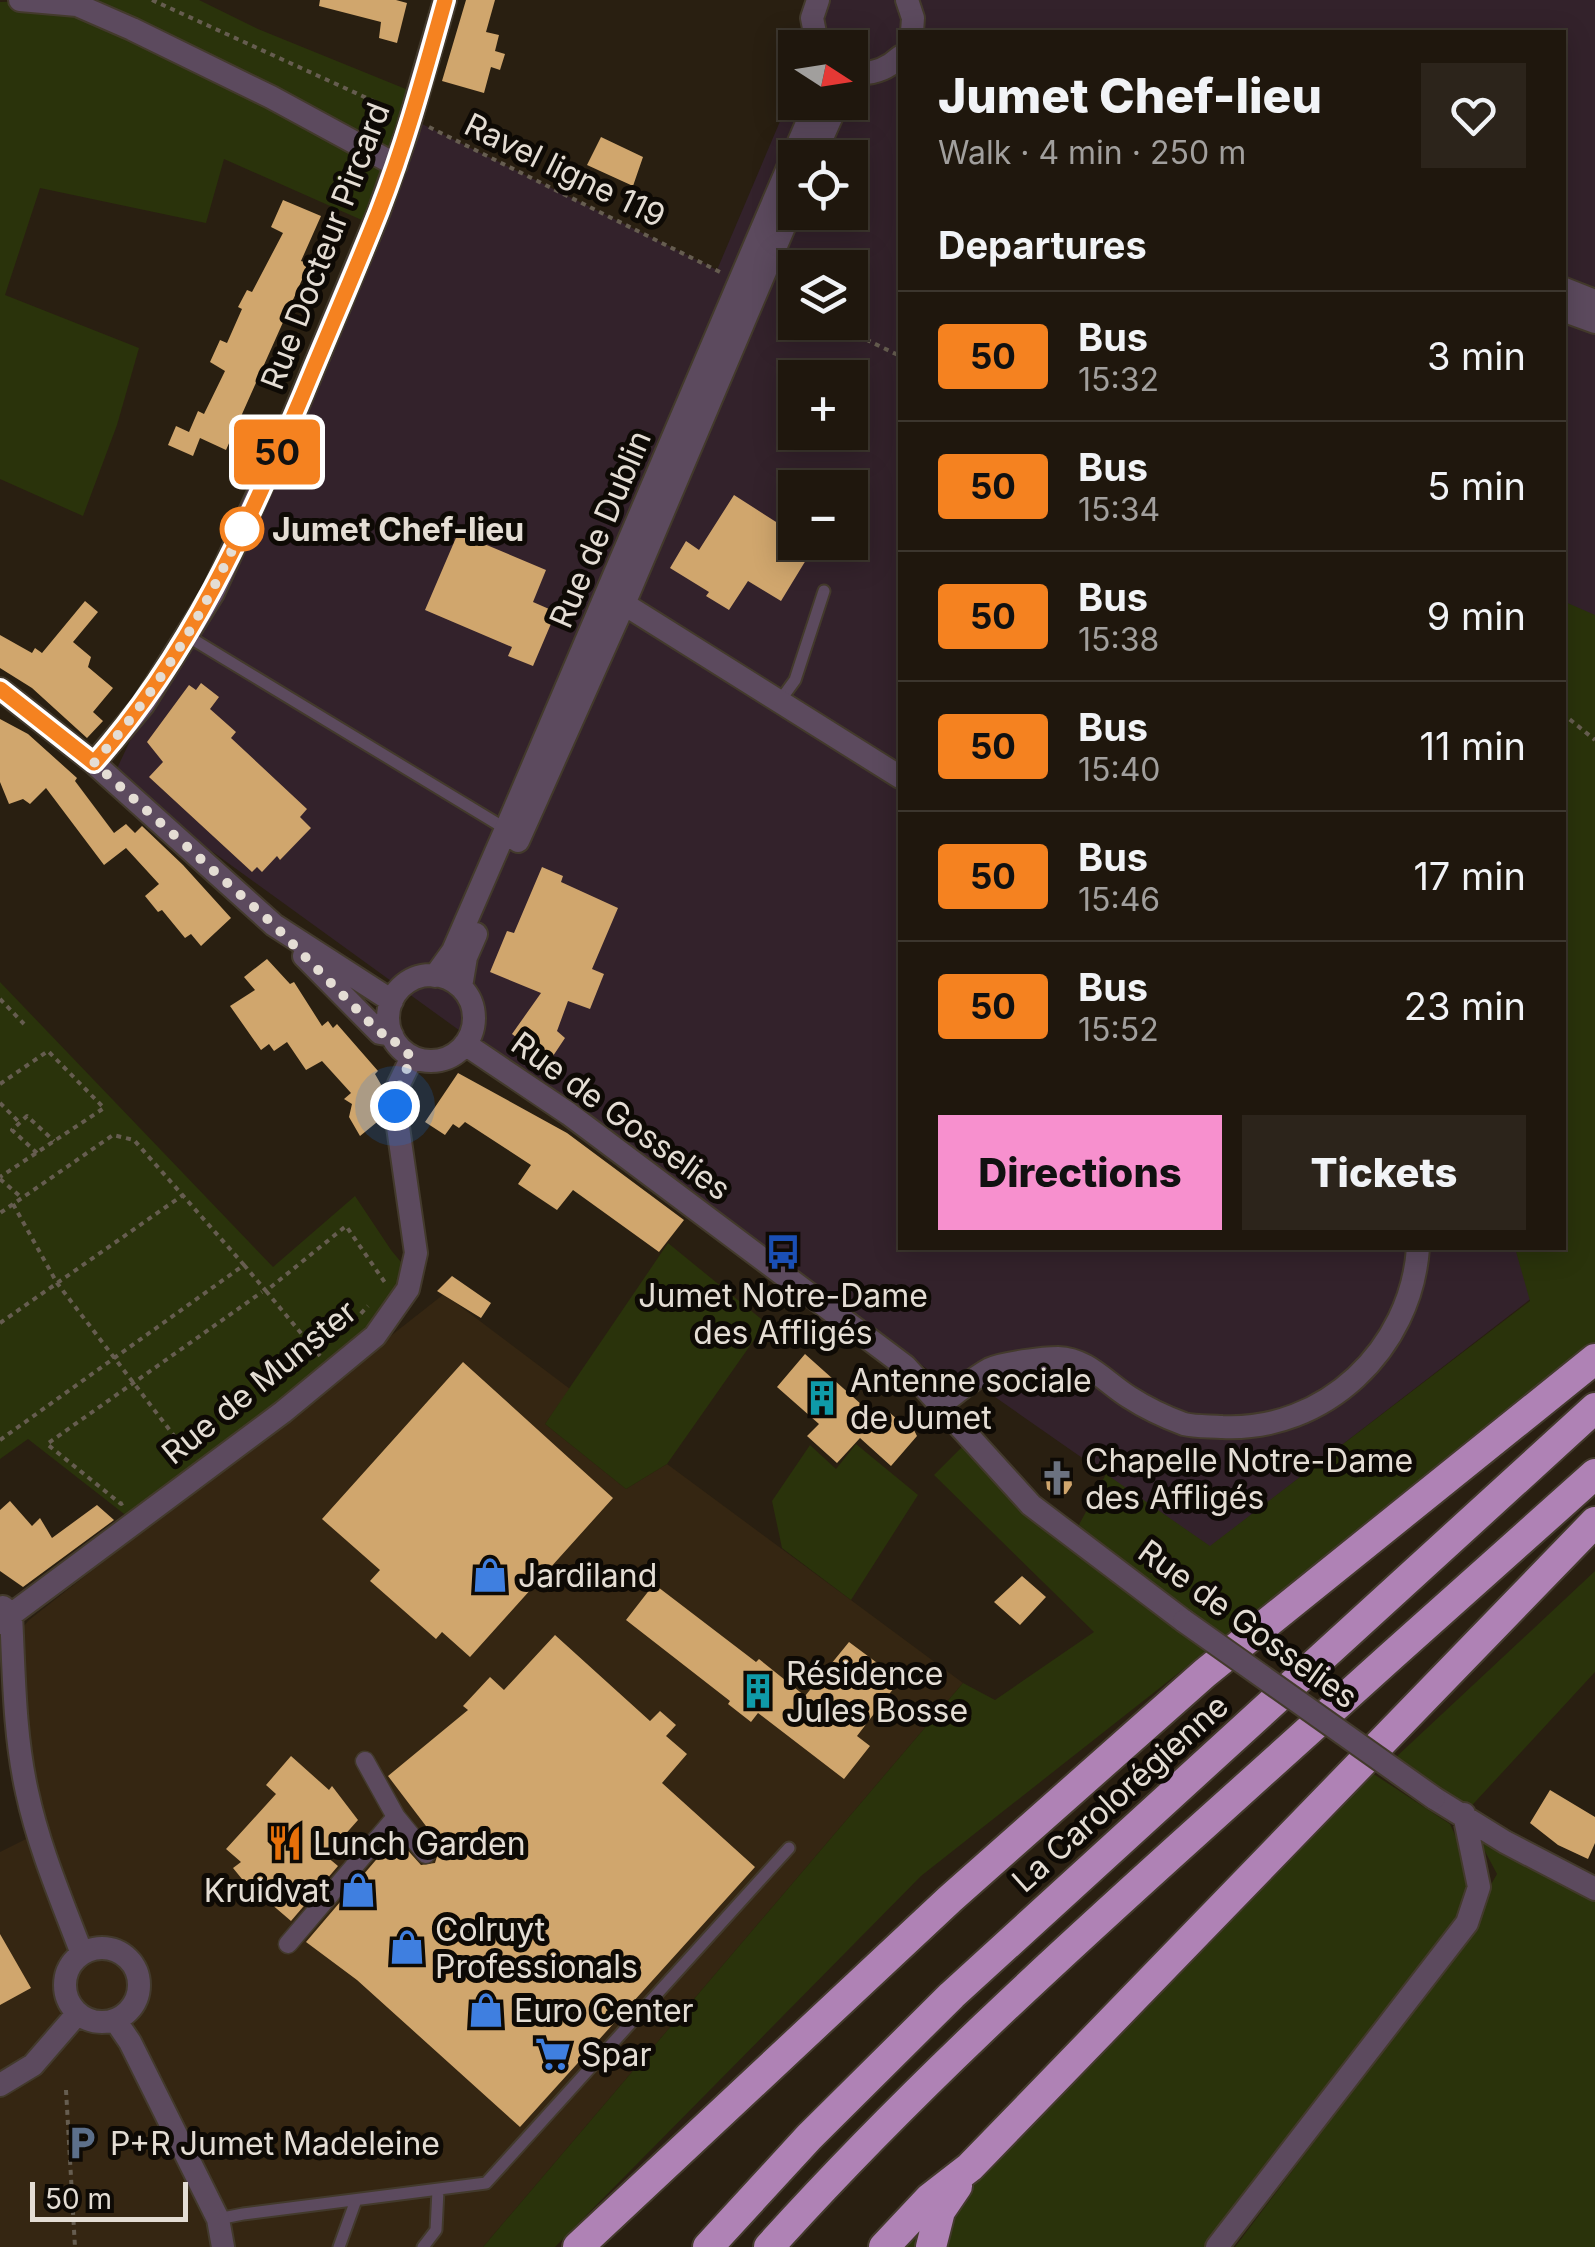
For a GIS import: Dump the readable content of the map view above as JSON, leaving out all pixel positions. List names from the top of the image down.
{
  "streets": {
    "highway": ["La Carolorégienne"],
    "street": [
      "Rue Docteur Pircard",
      "Rue de Dublin",
      "Rue de Gosselies",
      "Rue de Munster"
    ],
    "path": ["Ravel ligne 119"]
  },
  "crossings": [
    ["Ravel ligne 119", "Rue Docteur Pircard"],
    ["Ravel ligne 119", "Rue de Dublin"],
    ["Rue de Dublin", "Rue de Gosselies"],
    ["Rue de Dublin", "Rue de Munster"],
    ["Rue de Gosselies", "Rue de Munster"]
  ],
  "places": {
    "other": ["Jumet Chef-lieu"],
    "bus stop": ["Jumet Notre-Dame des Affligés"],
    "building": ["Antenne sociale de Jumet", "Résidence Jules Bosse"],
    "church": ["Chapelle Notre-Dame des Affligés"],
    "shop": [
      "Jardiland",
      "Kruidvat",
      "Colruyt Professionals",
      "Euro Center"
    ],
    "restaurant": ["Lunch Garden"],
    "supermarket": ["Spar"],
    "parking": ["P+R Jumet Madeleine"]
  },
  "lines": ["bus line 50"],
  "scale_bar": "50 m",
  "north": "right",
  "page": {
    "on_map": "50",
    "map_buttons": ["+", "−"],
    "heading": [
      ["Jumet Chef-lieu", "Walk · 4 min · 250 m"],
      "Departures"
    ],
    "list": [
      {
        "mark": "50",
        "name": "Bus",
        "note": "15:32",
        "value": "3 min"
      },
      {
        "mark": "50",
        "name": "Bus",
        "note": "15:34",
        "value": "5 min"
      },
      {
        "mark": "50",
        "name": "Bus",
        "note": "15:38",
        "value": "9 min"
      },
      {
        "mark": "50",
        "name": "Bus",
        "note": "15:40",
        "value": "11 min"
      },
      {
        "mark": "50",
        "name": "Bus",
        "note": "15:46",
        "value": "17 min"
      },
      {
        "mark": "50",
        "name": "Bus",
        "note": "15:52",
        "value": "23 min"
      }
    ],
    "buttons": ["Directions", "Tickets"],
    "scale": "50 m"
  }
}
